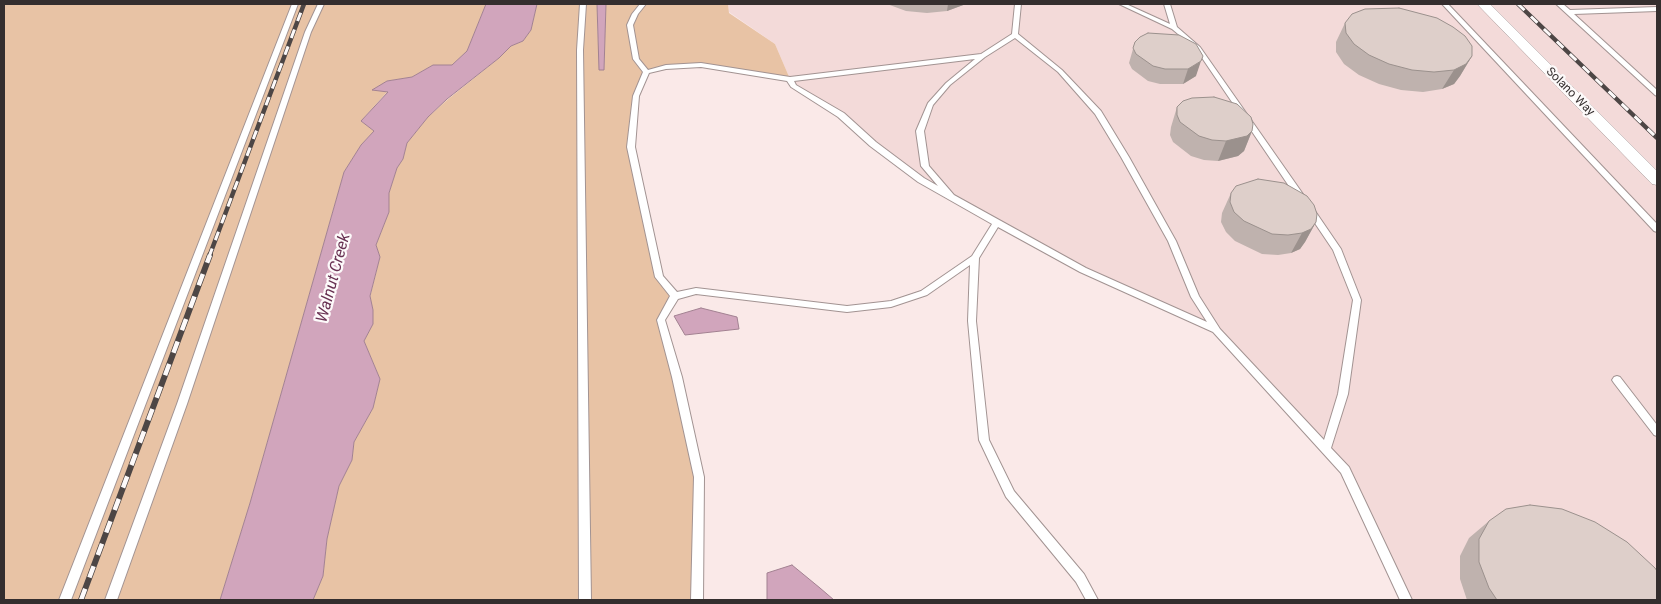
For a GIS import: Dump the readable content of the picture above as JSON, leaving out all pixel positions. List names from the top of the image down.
{
  "streets": {
    "street": ["Solano Way"]
  },
  "water": ["Walnut Creek"]
}
